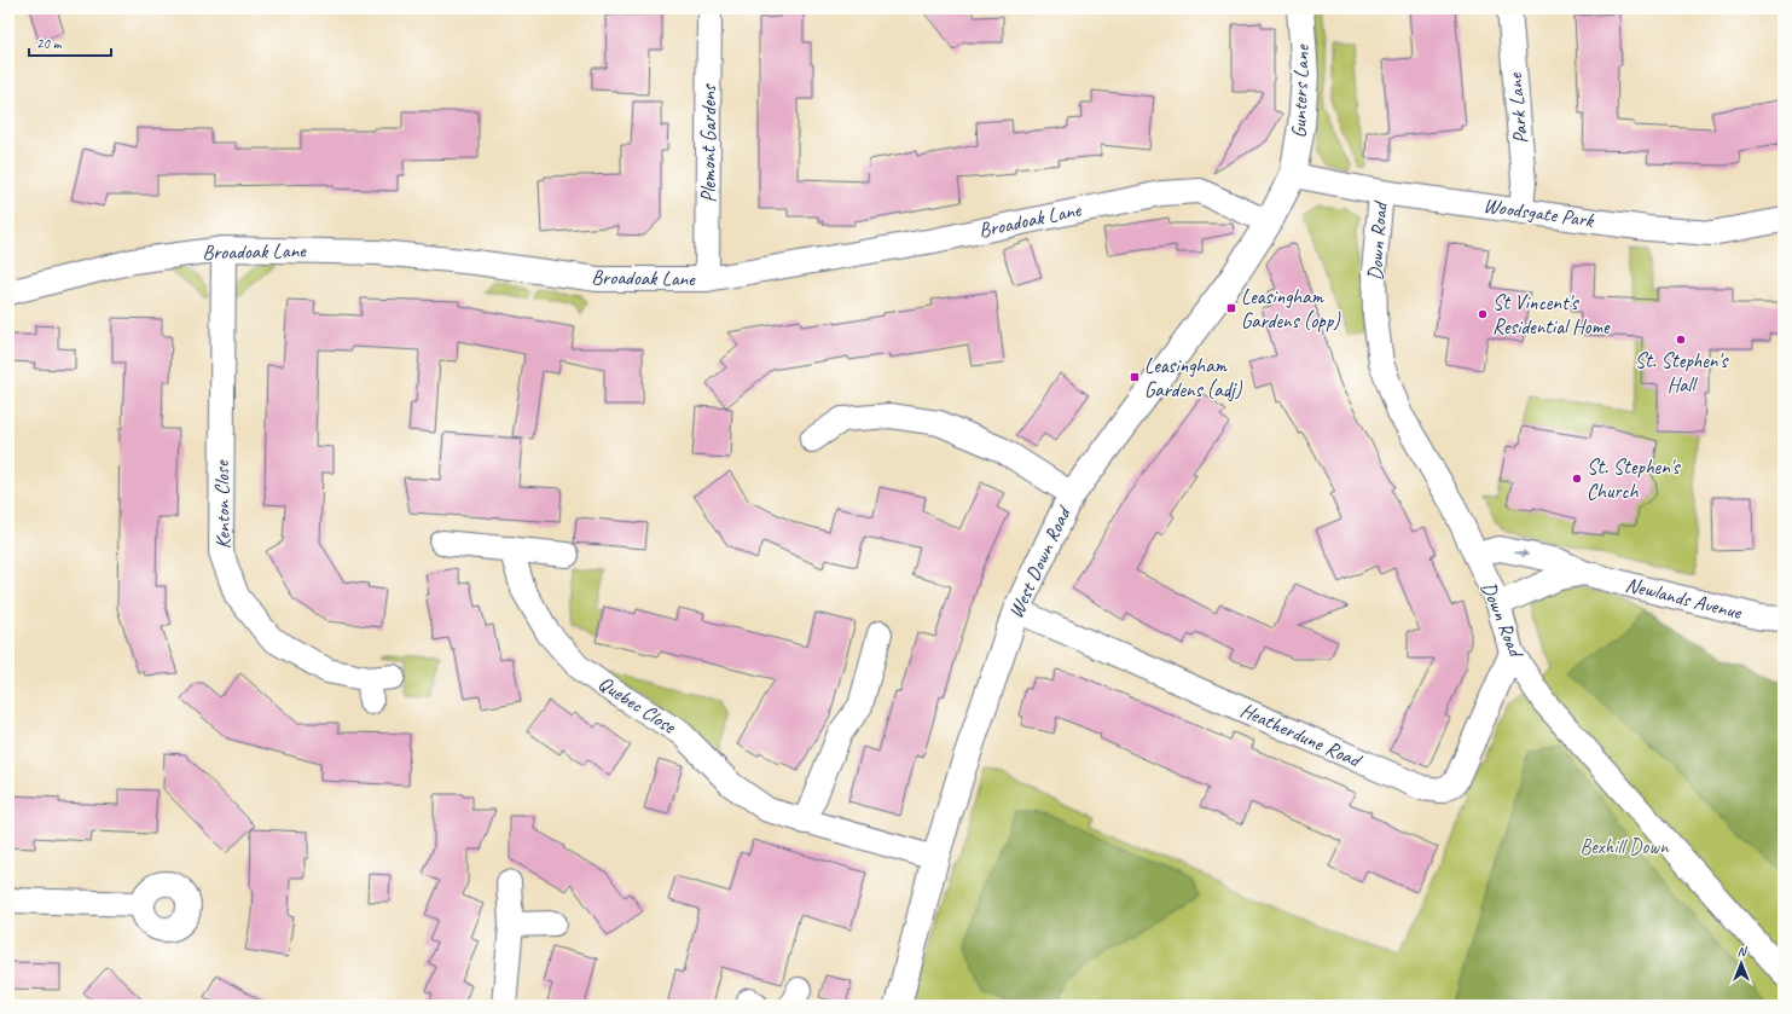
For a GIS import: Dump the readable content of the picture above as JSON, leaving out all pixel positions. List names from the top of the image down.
{
  "streets": {
    "street": [
      "Gunters Lane",
      "Park Lane",
      "Plemont Gardens",
      "Woodsgate Park",
      "Broadoak Lane",
      "Down Road",
      "Kenton Close",
      "West Down Road",
      "Newlands Avenue",
      "Quebec Close",
      "Heatherdune Road"
    ]
  },
  "crossings": [
    ["Gunters Lane", "Woodsgate Park"],
    ["Gunters Lane", "West Down Road"],
    ["Park Lane", "Woodsgate Park"],
    ["Plemont Gardens", "Broadoak Lane"],
    ["Woodsgate Park", "Down Road"],
    ["Woodsgate Park", "West Down Road"],
    ["Broadoak Lane", "Kenton Close"],
    ["Broadoak Lane", "West Down Road"],
    ["Down Road", "Newlands Avenue"],
    ["Down Road", "Heatherdune Road"],
    ["West Down Road", "Quebec Close"],
    ["West Down Road", "Heatherdune Road"]
  ],
  "parks": ["Bexhill Down"],
  "places": {
    "transit": ["Leasingham Gardens (opp)", "Leasingham Gardens (adj)"],
    "other": ["St Vincent's Residential Home", "St. Stephen's Hall", "St. Stephen's Church"]
  },
  "scale_bar": "20 m",
  "north": "top"
}
